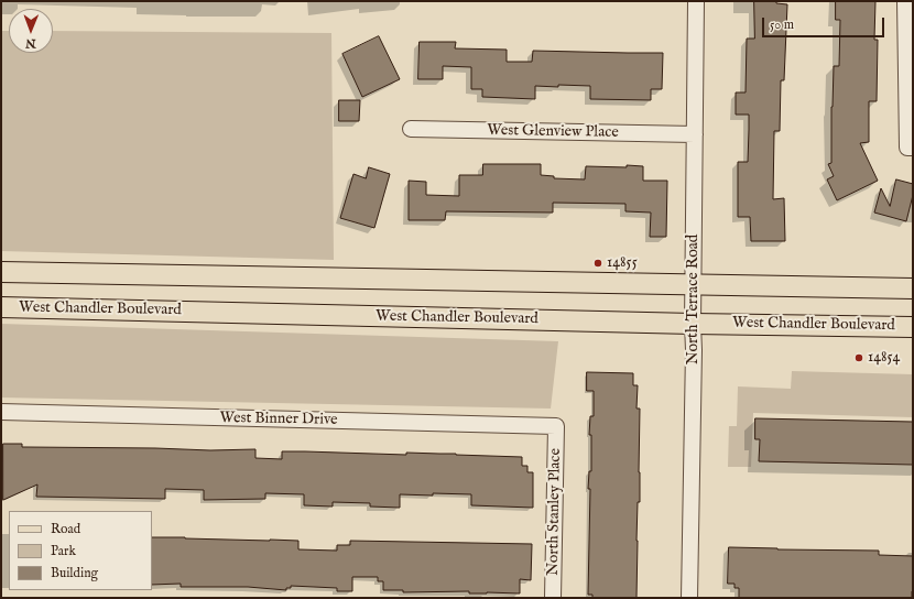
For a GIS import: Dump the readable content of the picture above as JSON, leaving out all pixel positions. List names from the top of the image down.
{
  "streets": {
    "main road": ["West Chandler Boulevard"],
    "street": [
      "West Glenview Place",
      "North Terrace Road",
      "West Binner Drive",
      "North Stanley Place"
    ]
  },
  "crossings": [
    ["West Glenview Place", "North Terrace Road"],
    ["North Terrace Road", "West Chandler Boulevard"],
    ["West Binner Drive", "North Stanley Place"]
  ],
  "places": ["14855", "14854"],
  "legend": ["Road", "Park", "Building"],
  "scale_bar": "50 m",
  "north": "bottom"
}
